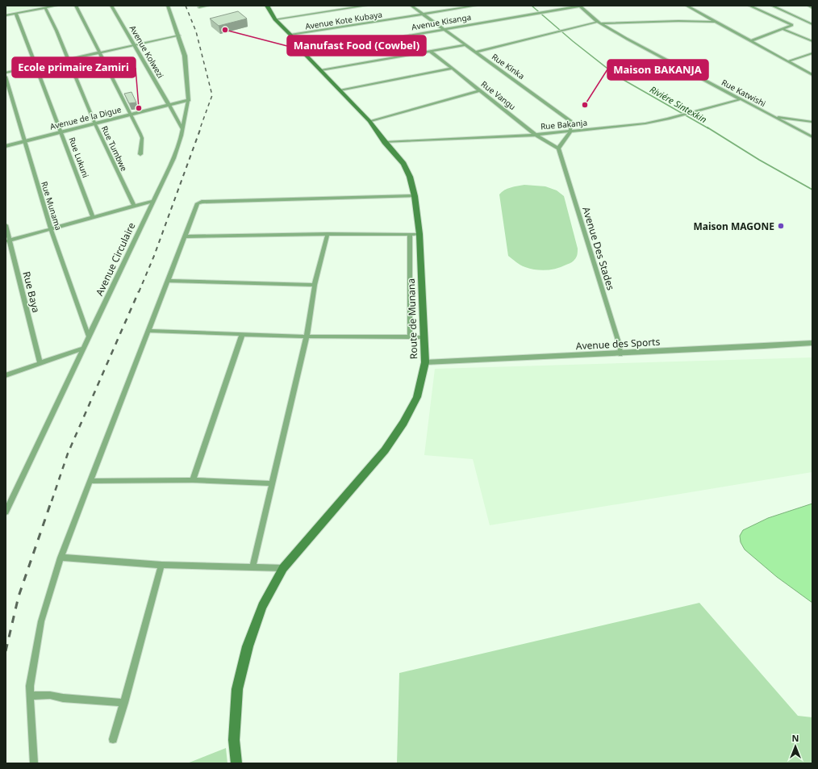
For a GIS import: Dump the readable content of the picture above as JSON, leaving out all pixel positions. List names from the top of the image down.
{
  "streets": {
    "main road": ["Route de Munana"],
    "street": [
      "Avenue Kote Kubaya",
      "Avenue Kisanga",
      "Avenue Kolwezi",
      "Rue Kinka",
      "Rue Katwishi",
      "Rue Vangu",
      "Avenue de la Digue",
      "Rue Bakanja",
      "Rue Tumbwe",
      "Rue Lukuni",
      "Rue Munama",
      "Avenue Des Stades",
      "Avenue Circulaire",
      "Rue Baya",
      "Avenue des Sports"
    ]
  },
  "crossings": [
    ["Avenue Kote Kubaya", "Rue Kinka"],
    ["Avenue Kote Kubaya", "Route de Munana"],
    ["Avenue Kisanga", "Rue Kinka"],
    ["Avenue Kisanga", "Rue Katwishi"],
    ["Avenue Kisanga", "Route de Munana"],
    ["Avenue Kolwezi", "Avenue de la Digue"],
    ["Rue Kinka", "Rue Bakanja"],
    ["Rue Katwishi", "Rue Bakanja"],
    ["Rue Vangu", "Rue Bakanja"],
    ["Rue Vangu", "Avenue Des Stades"],
    ["Avenue de la Digue", "Rue Tumbwe"],
    ["Avenue de la Digue", "Rue Lukuni"],
    ["Avenue de la Digue", "Rue Munama"],
    ["Avenue de la Digue", "Avenue Circulaire"],
    ["Rue Bakanja", "Route de Munana"],
    ["Rue Munama", "Avenue Circulaire"],
    ["Avenue Des Stades", "Avenue des Sports"],
    ["Route de Munana", "Avenue des Sports"]
  ],
  "water": ["Riviére Sintexkin"],
  "places": [
    "Manufast Food (Cowbel)",
    "Maison BAKANJA",
    "Ecole primaire Zamiri",
    "Maison MAGONE"
  ],
  "north": "top"
}
